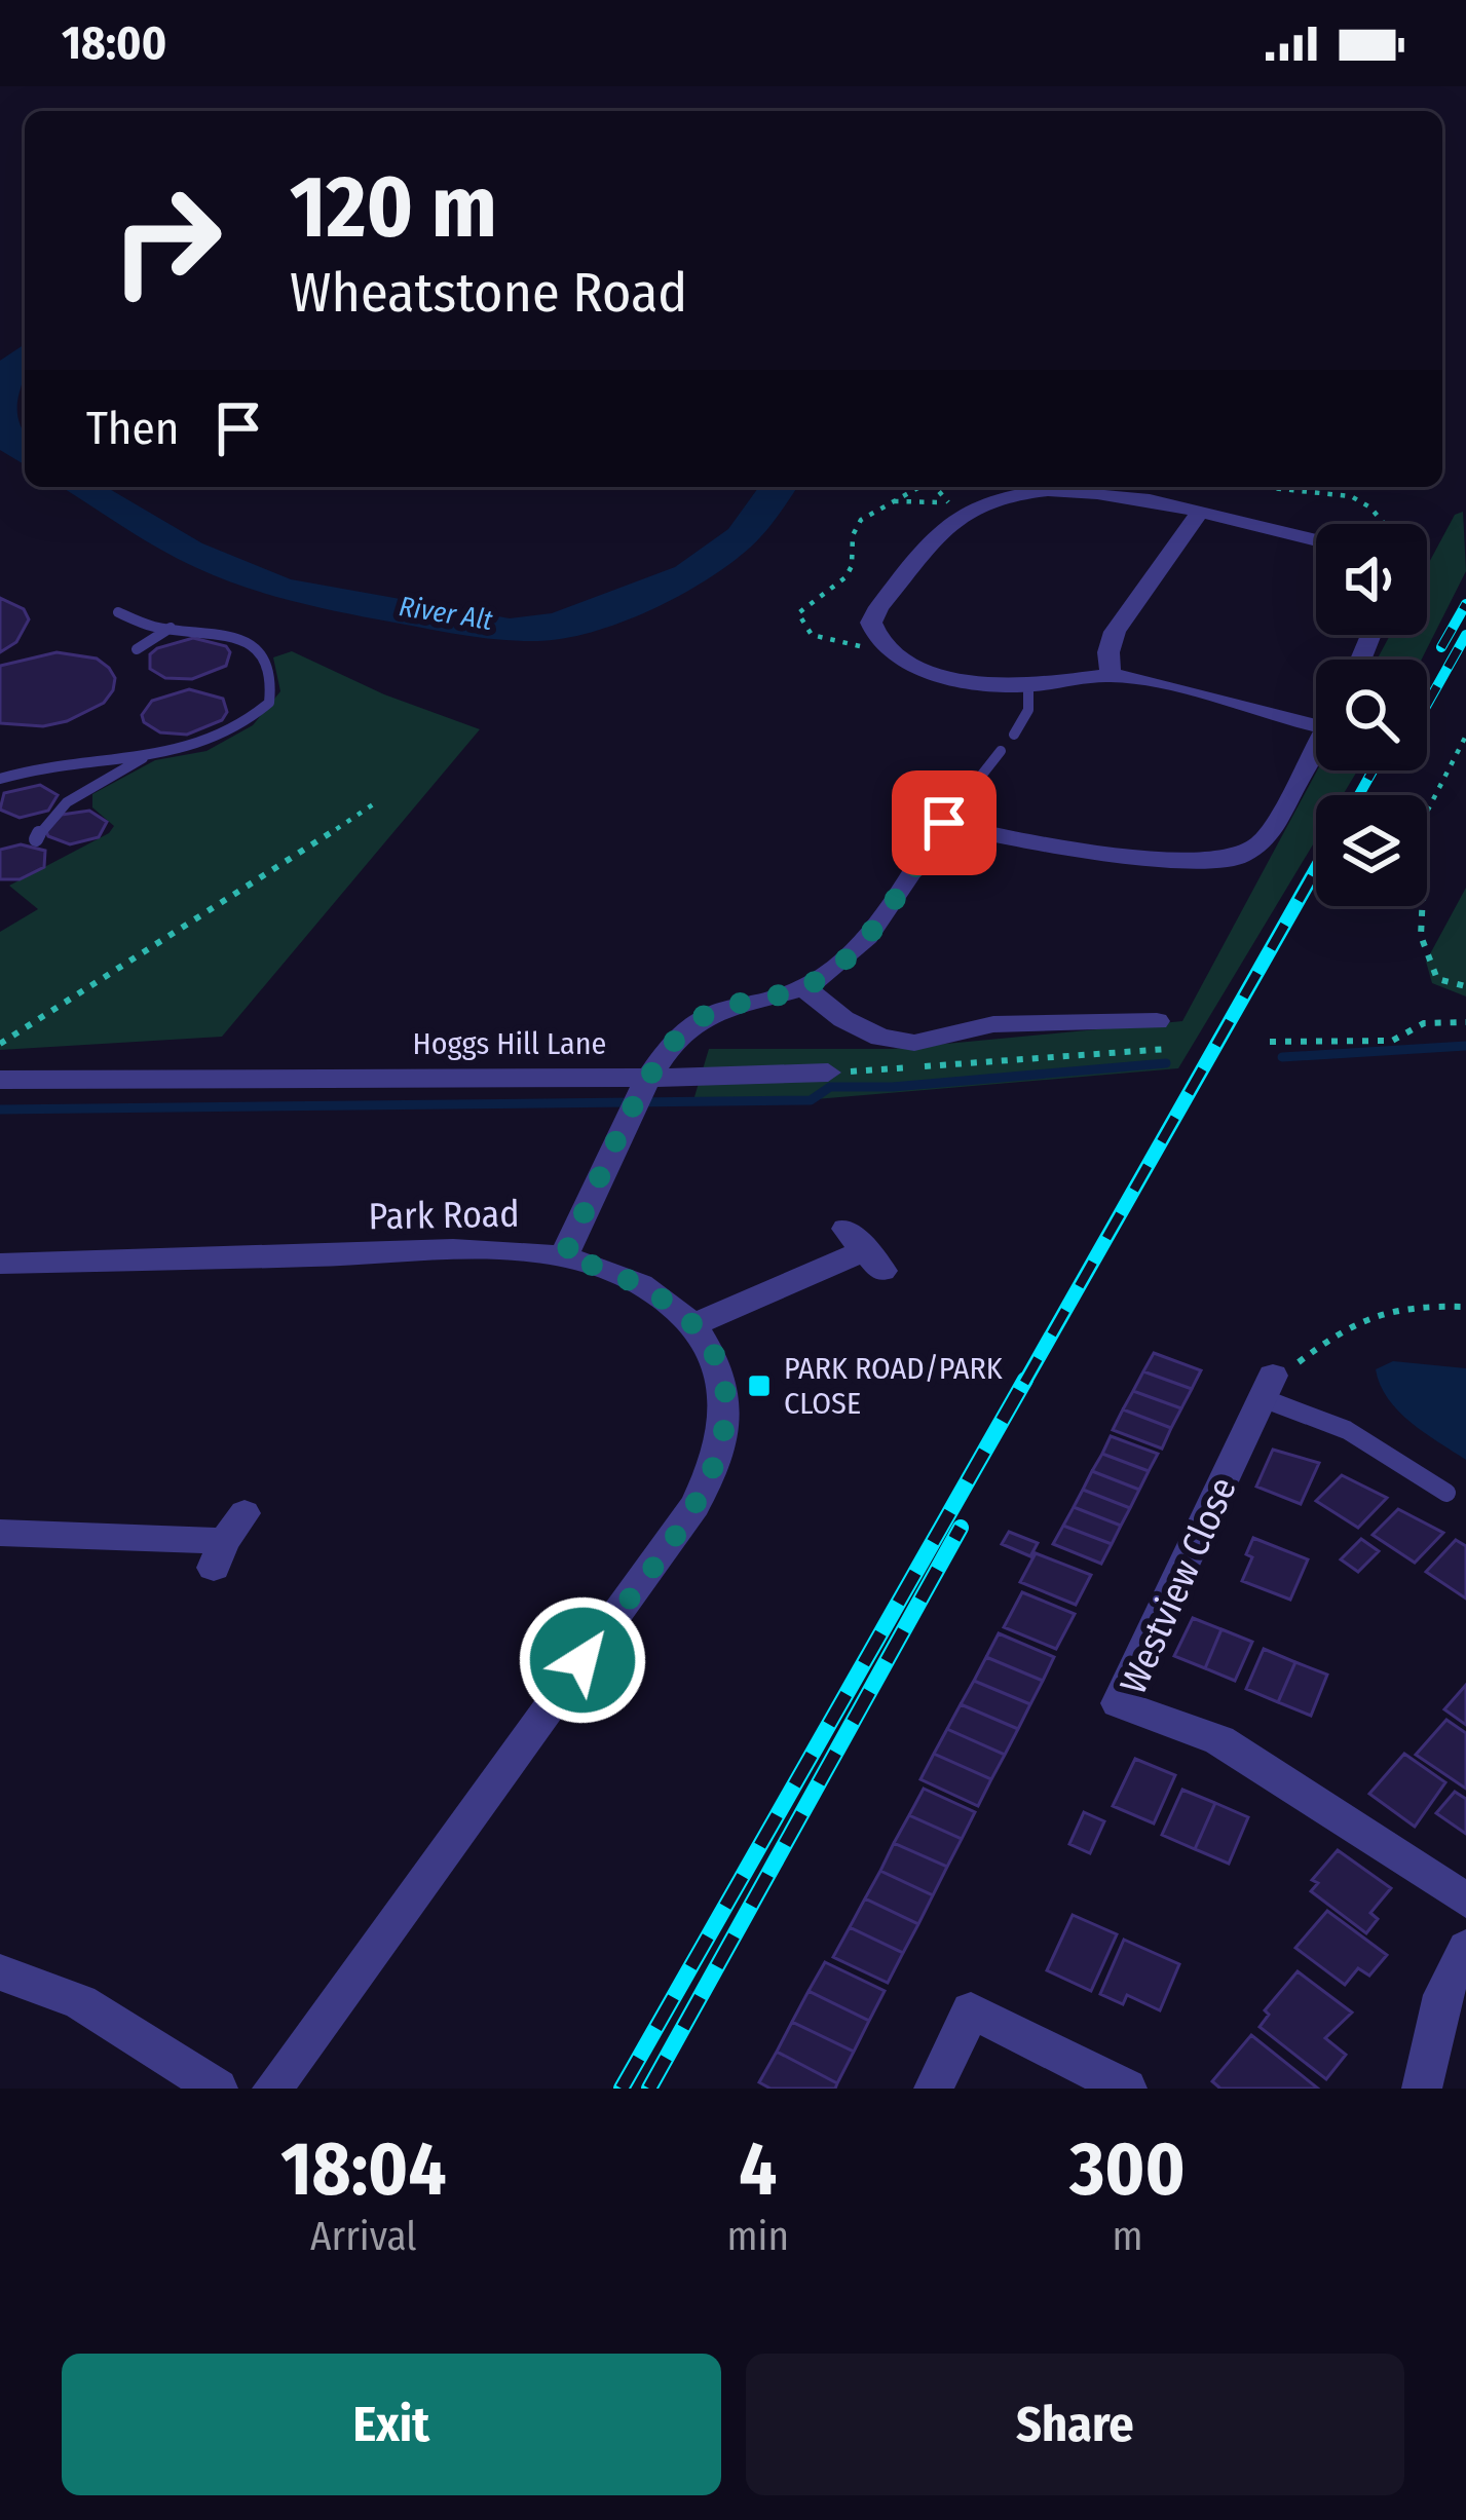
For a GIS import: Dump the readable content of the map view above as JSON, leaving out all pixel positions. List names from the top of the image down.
{
  "streets": {
    "street": ["Hoggs Hill Lane", "Park Road", "Westview Close"]
  },
  "water": ["River Alt"],
  "places": {
    "transit": ["PARK ROAD/PARK CLOSE"]
  },
  "page": {
    "status": "18:00",
    "turn": ["120 m", "Wheatstone Road"],
    "then": "Then",
    "eta": [
      "18:04",
      "Arrival",
      "4",
      "min",
      "300",
      "m"
    ],
    "buttons": ["Exit", "Share"]
  }
}
